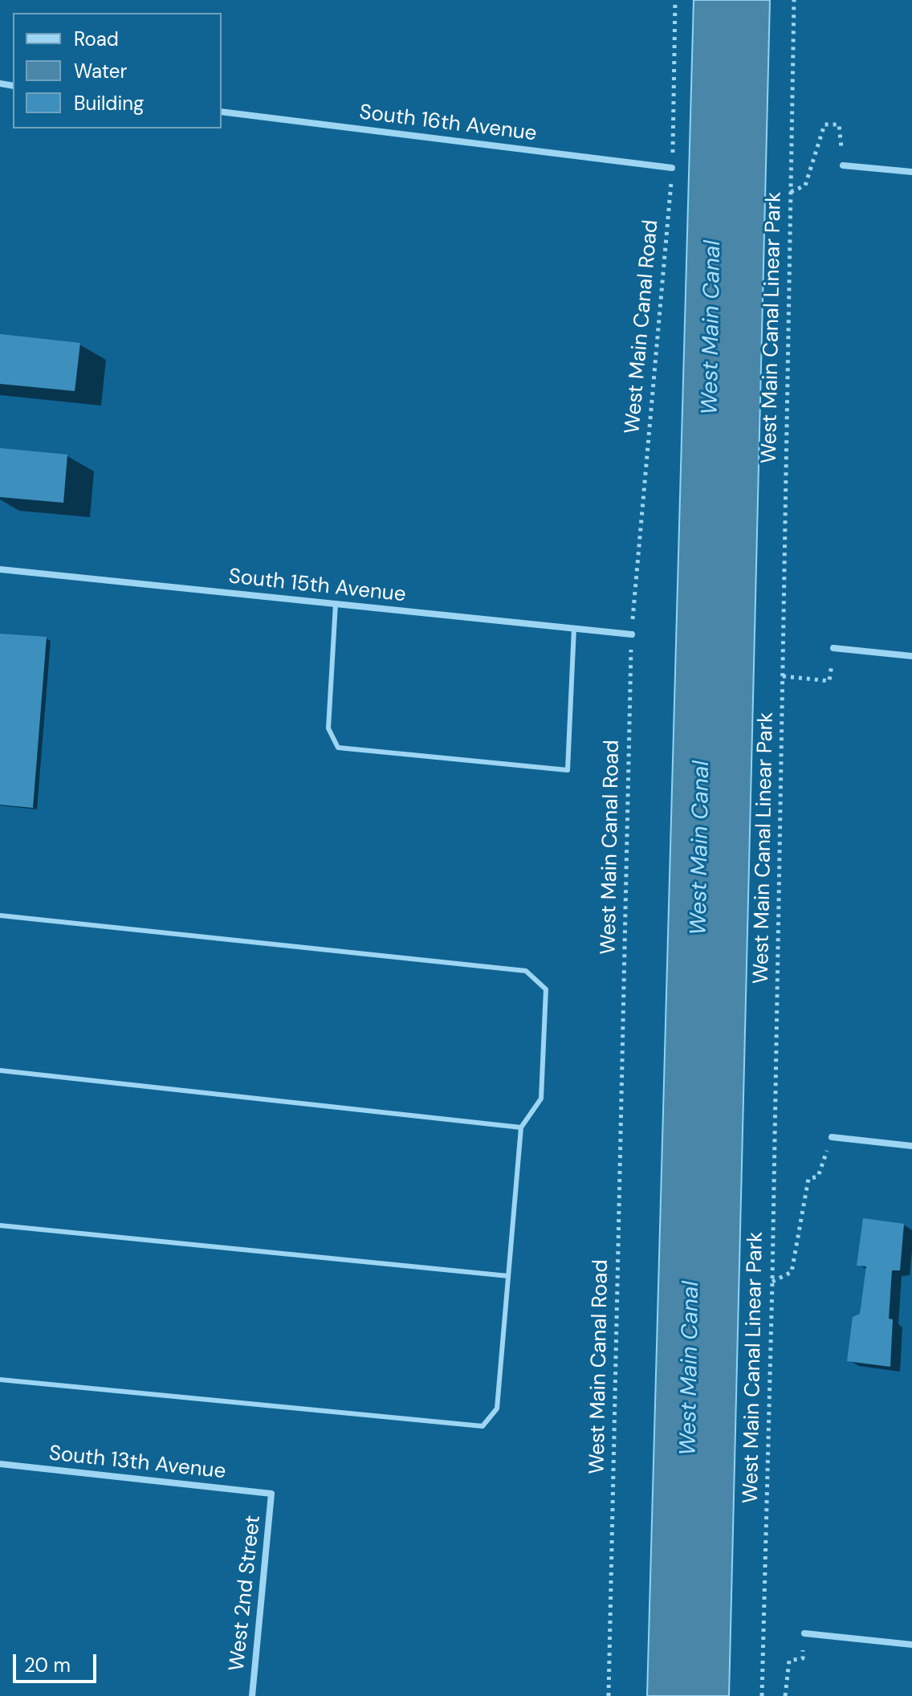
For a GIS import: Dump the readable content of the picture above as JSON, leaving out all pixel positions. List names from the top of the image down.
{
  "streets": {
    "street": [
      "South 16th Avenue",
      "South 15th Avenue",
      "South 13th Avenue",
      "West 2nd Street"
    ],
    "path": ["West Main Canal Road", "West Main Canal Linear Park"]
  },
  "crossings": [
    ["South 16th Avenue", "West Main Canal Road"],
    ["West Main Canal Road", "South 15th Avenue"],
    ["South 13th Avenue", "West 2nd Street"]
  ],
  "water": ["West Main Canal"],
  "legend": ["Road", "Water", "Building"],
  "scale_bar": "20 m"
}
